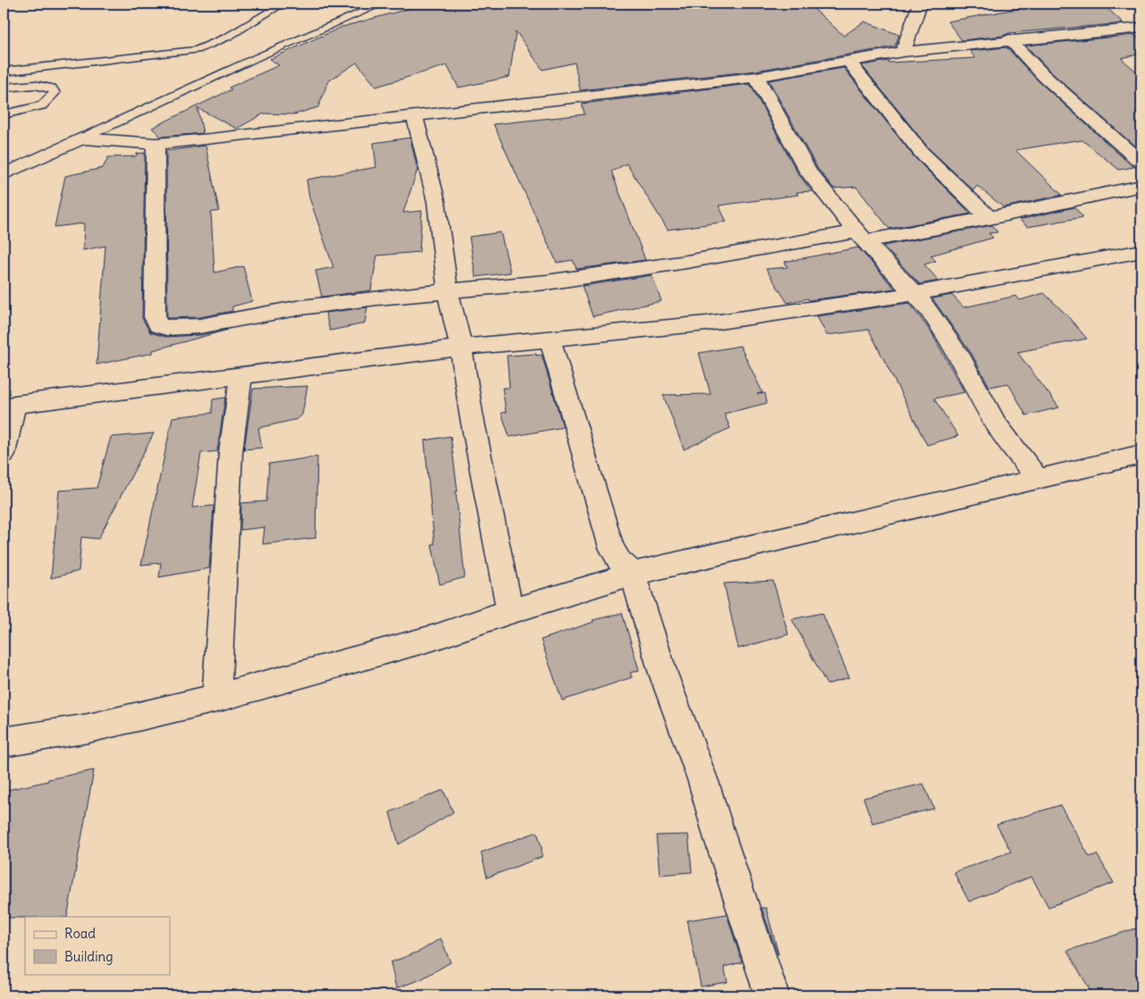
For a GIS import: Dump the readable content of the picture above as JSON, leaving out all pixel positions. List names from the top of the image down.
{
  "legend": ["Road", "Building"]
}
